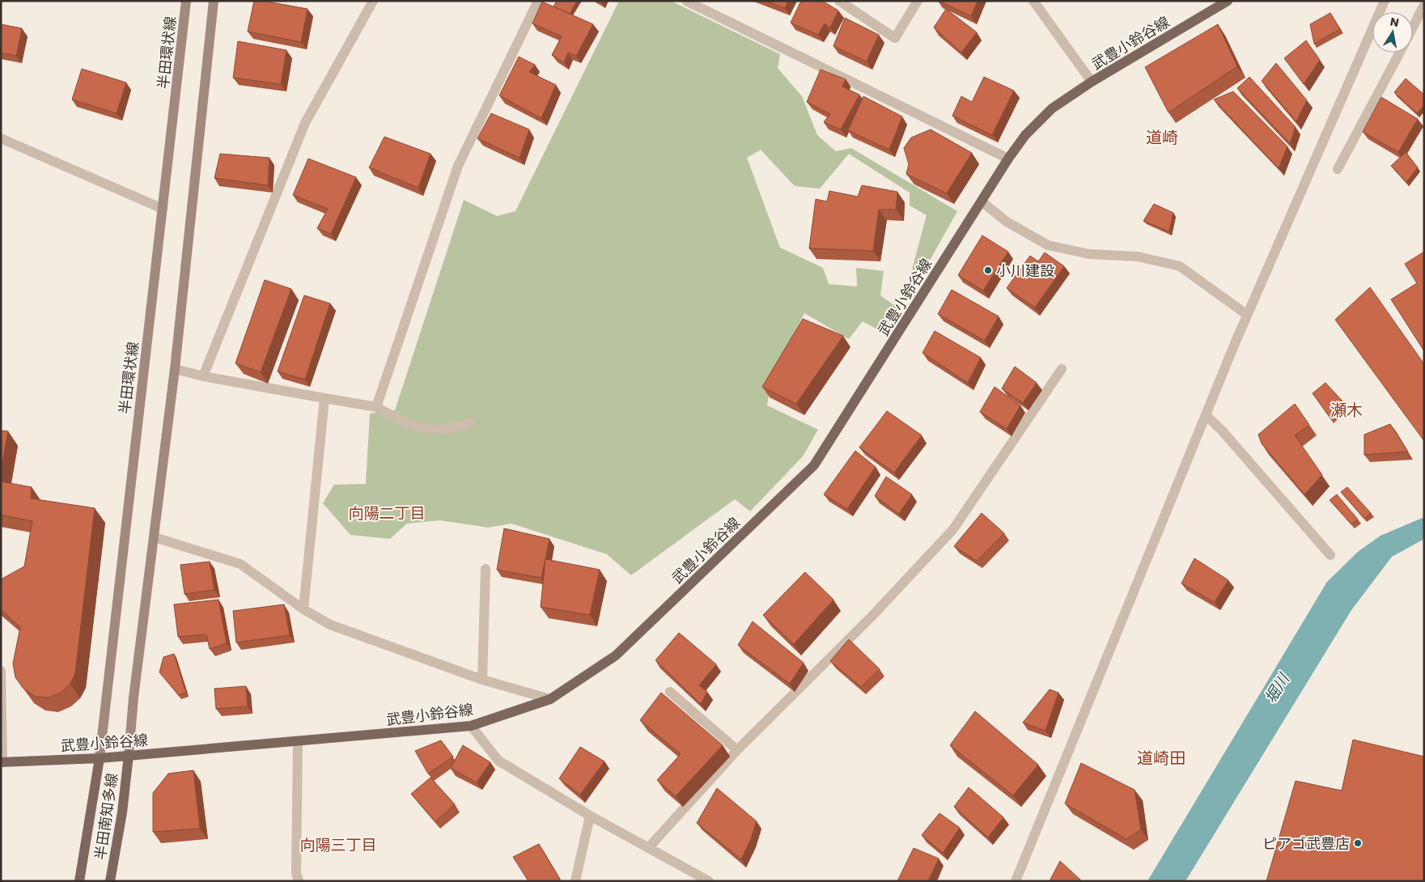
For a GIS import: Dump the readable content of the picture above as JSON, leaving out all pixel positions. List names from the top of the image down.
{
  "streets": {
    "main road": ["武豊小鈴谷線", "半田環状線", "半田南知多線"]
  },
  "crossings": [
    ["武豊小鈴谷線", "半田環状線"],
    ["武豊小鈴谷線", "半田南知多線"],
    ["半田環状線", "半田南知多線"]
  ],
  "districts": [
    "道崎",
    "瀬木",
    "向陽二丁目",
    "道崎田",
    "向陽三丁目"
  ],
  "water": ["堀川"],
  "places": ["小川建設", "ピアゴ武豊店"],
  "north": "top"
}
